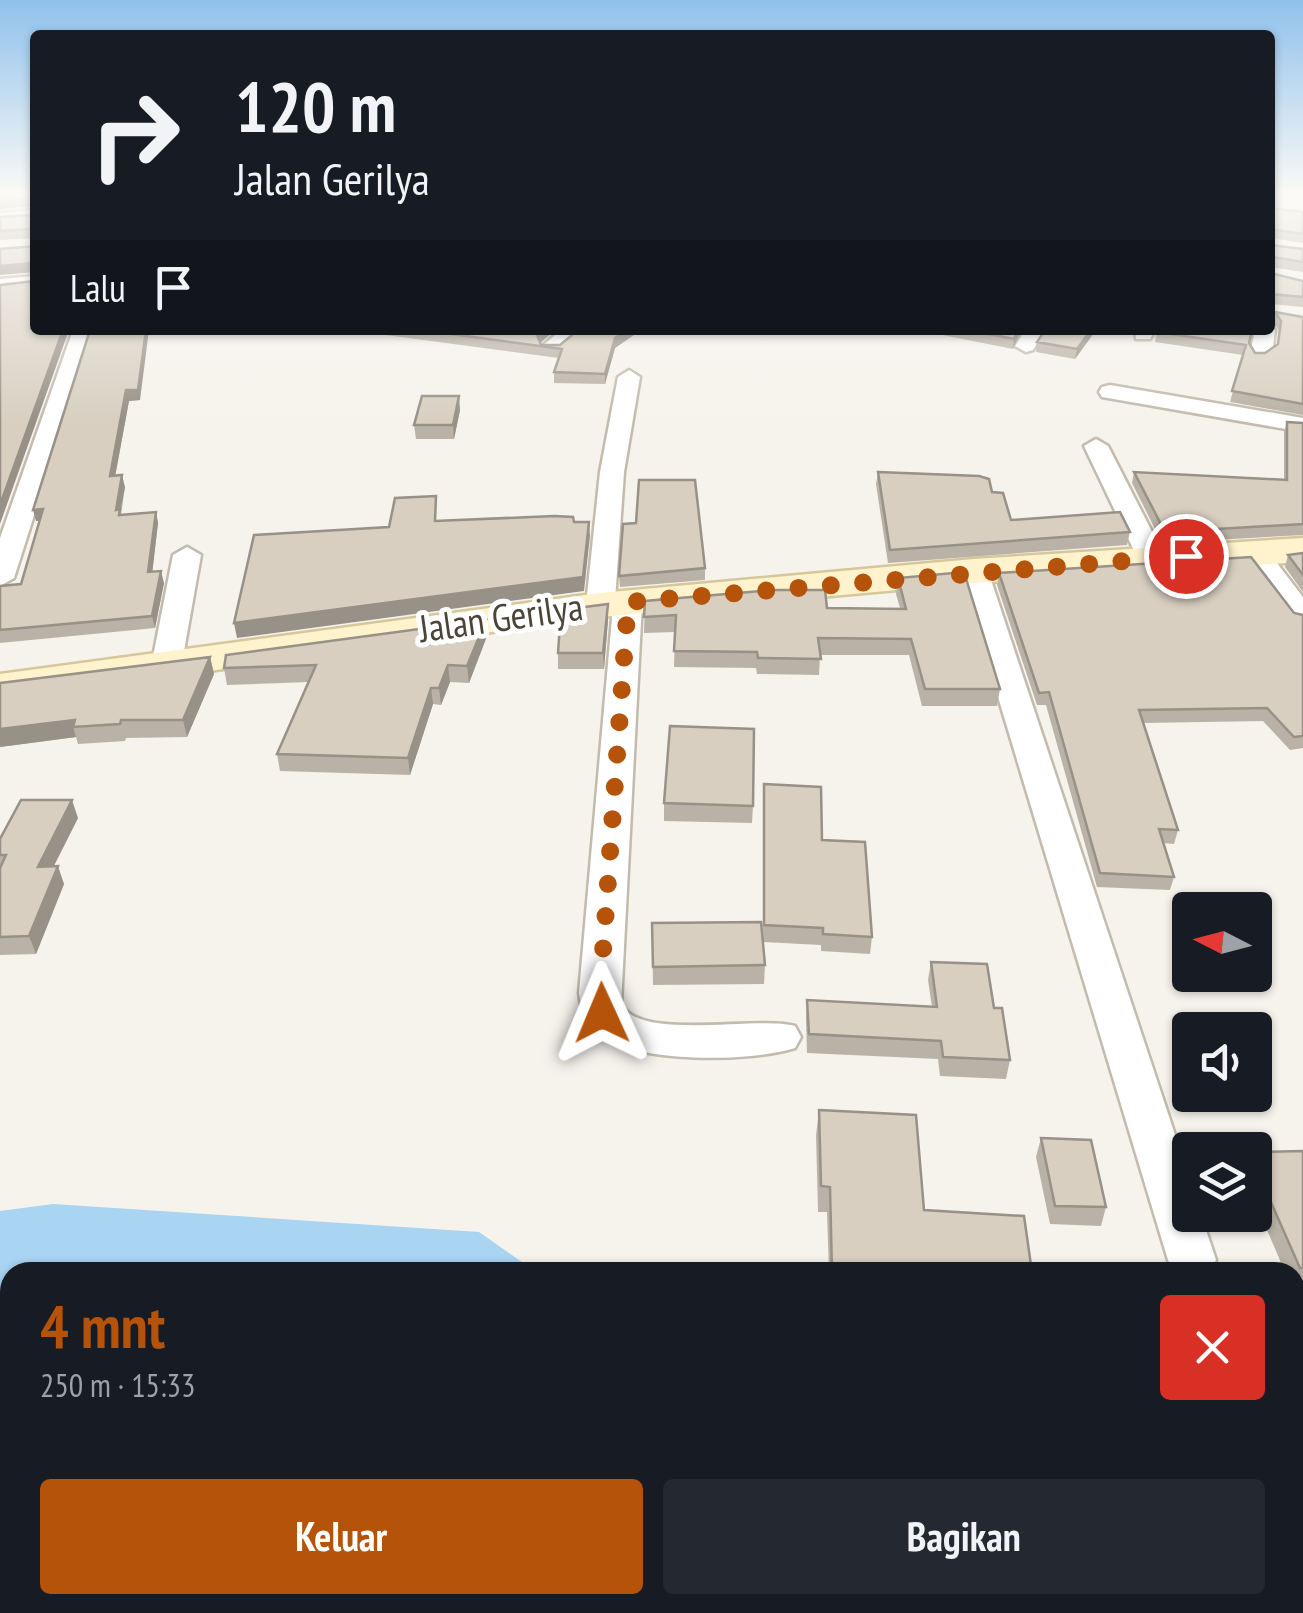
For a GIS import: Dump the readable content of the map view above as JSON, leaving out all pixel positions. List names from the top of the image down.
{
  "streets": {
    "street": ["Jalan Gerilya"]
  },
  "north": "left",
  "page": {
    "turn": ["120 m", "Jalan Gerilya"],
    "then": "Lalu",
    "heading": ["4 mnt", "250 m · 15:33"],
    "buttons": ["Keluar", "Bagikan"]
  }
}
